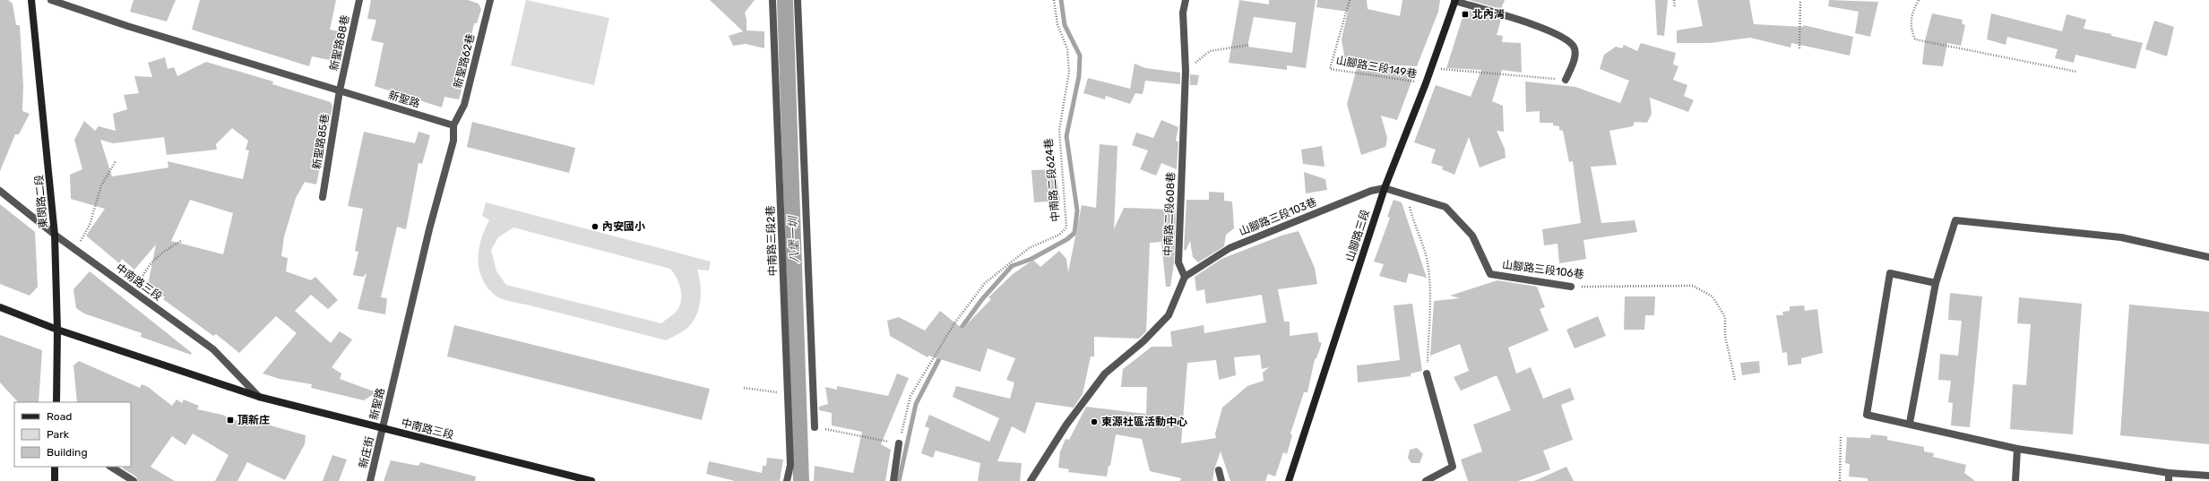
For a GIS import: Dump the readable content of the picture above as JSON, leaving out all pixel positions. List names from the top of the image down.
{
  "streets": {
    "main road": ["東閔路二段", "山腳路三段", "中南路三段"],
    "street": [
      "新聖路88巷",
      "新聖路62巷",
      "新聖路",
      "新聖路85巷",
      "中南路二段608巷",
      "山腳路三段103巷",
      "中南路三段2巷",
      "山腳路三段106巷",
      "新庄街"
    ],
    "path": ["山腳路三段149巷", "中南路二段624巷"]
  },
  "crossings": [
    ["新聖路88巷", "新聖路"],
    ["新聖路88巷", "新聖路85巷"],
    ["新聖路62巷", "新聖路"],
    ["山腳路三段149巷", "山腳路三段"],
    ["新聖路", "新聖路85巷"],
    ["新聖路", "中南路三段"],
    ["新聖路", "新庄街"],
    ["東閔路二段", "中南路三段"],
    ["中南路二段608巷", "山腳路三段103巷"],
    ["山腳路三段103巷", "山腳路三段"],
    ["山腳路三段103巷", "山腳路三段106巷"],
    ["山腳路三段", "山腳路三段106巷"],
    ["中南路三段", "新庄街"]
  ],
  "water": ["八堡一圳"],
  "places": {
    "transit": ["北內灣", "頂新庄"],
    "other": ["內安國小", "東源社區活動中心"]
  },
  "legend": ["Road", "Park", "Building"]
}
